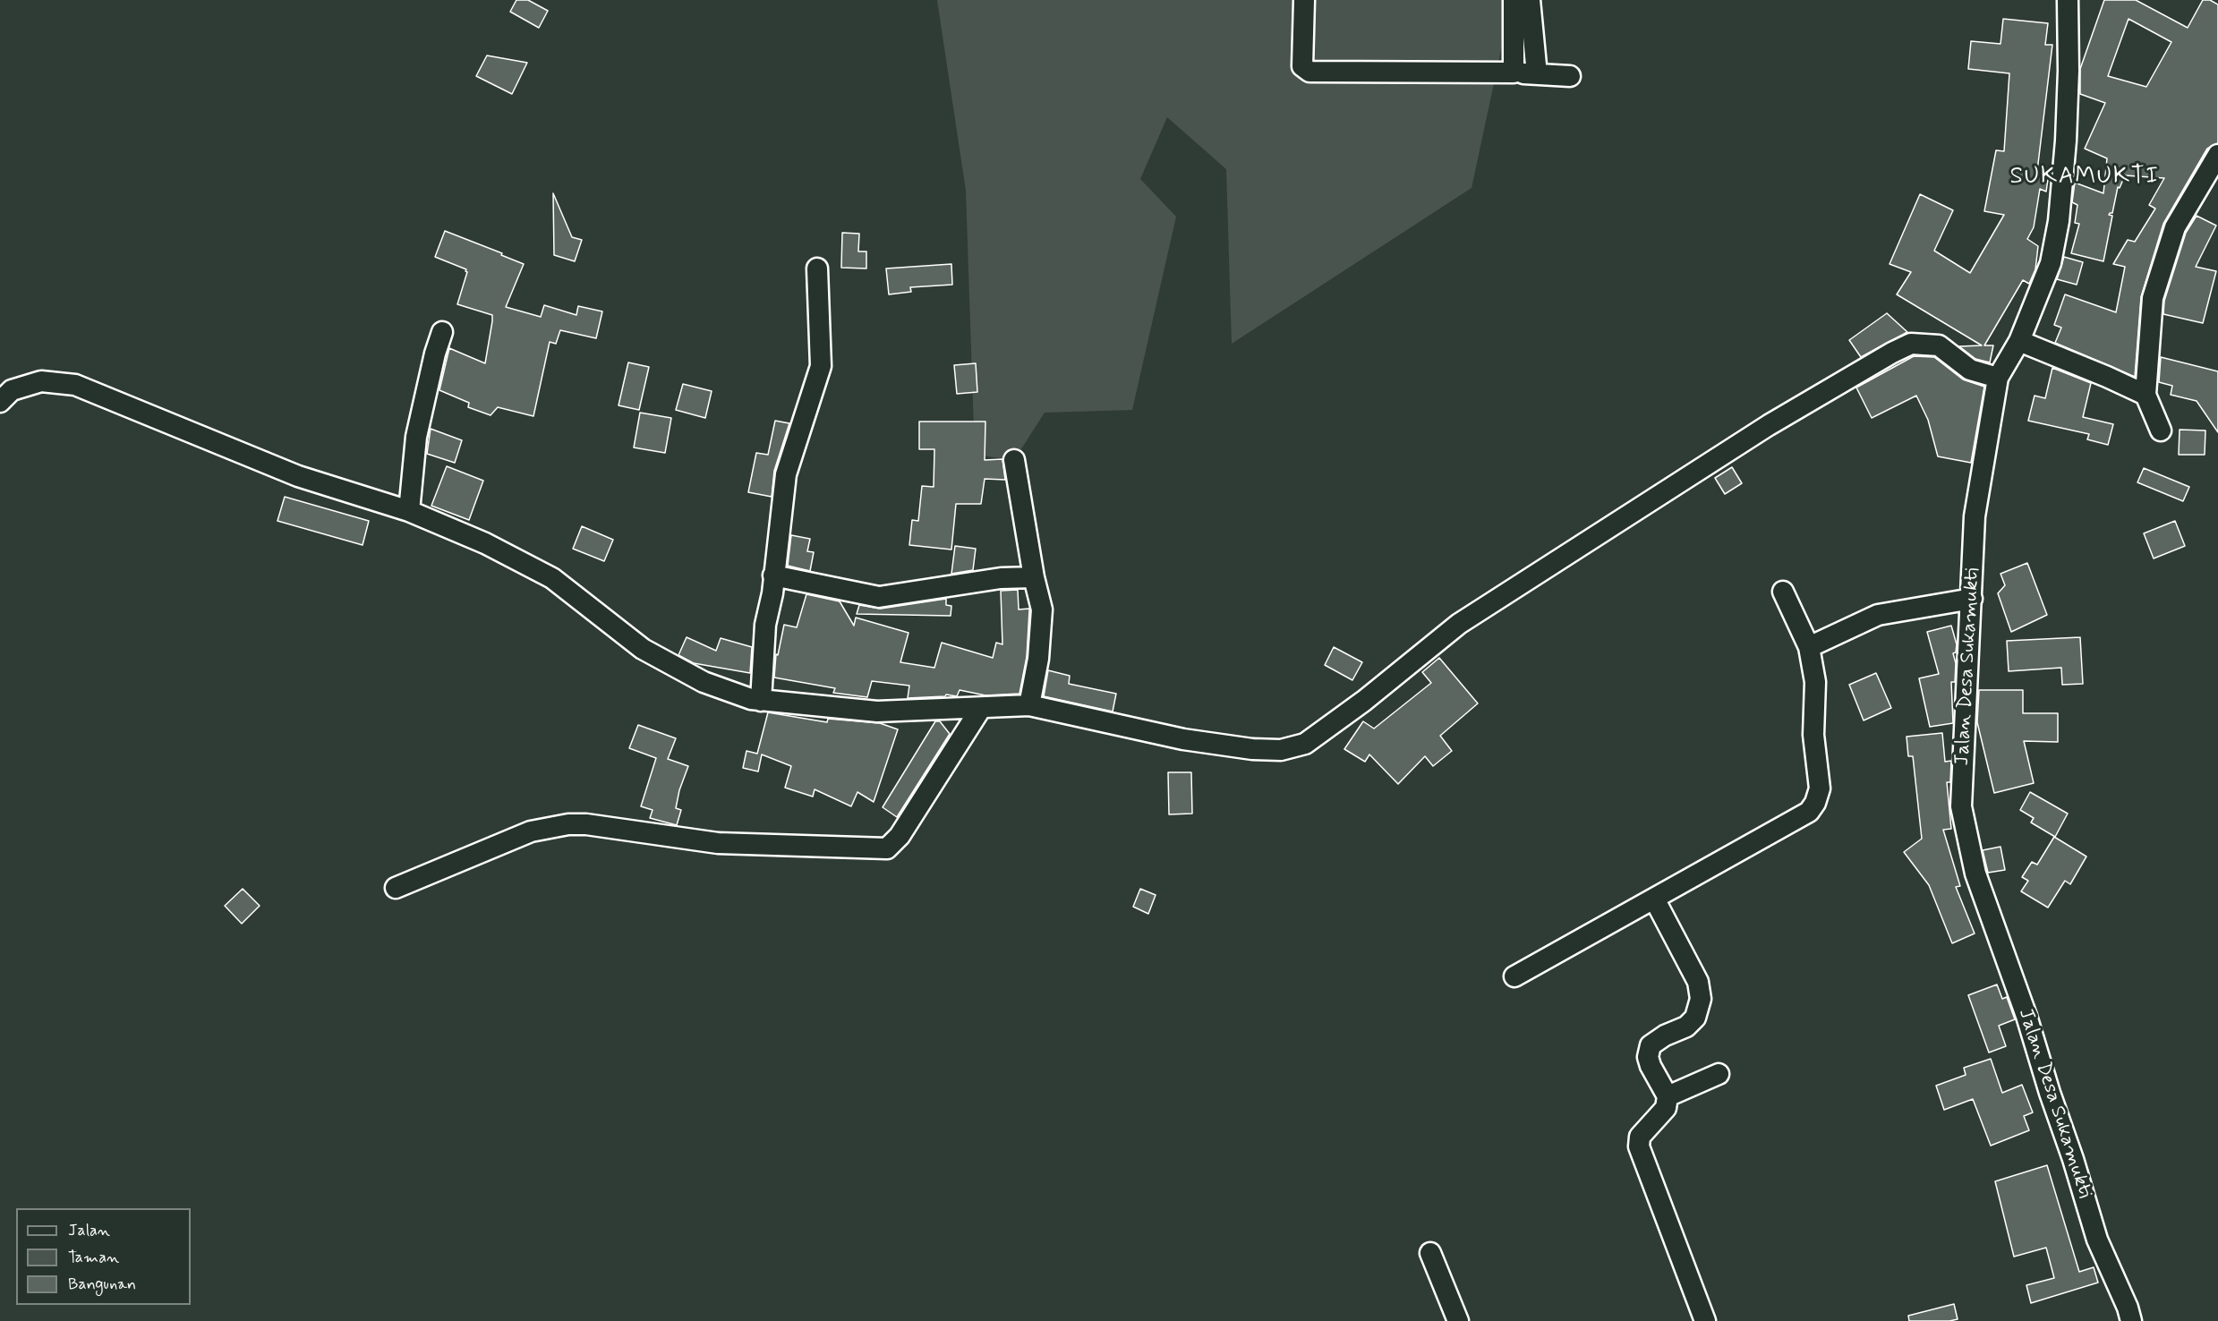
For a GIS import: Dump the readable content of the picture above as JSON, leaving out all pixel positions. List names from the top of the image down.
{
  "streets": {
    "street": ["Jalan Desa Sukamukti"]
  },
  "districts": ["SUKAMUKTI"],
  "legend": ["Jalan", "Taman", "Bangunan"]
}
